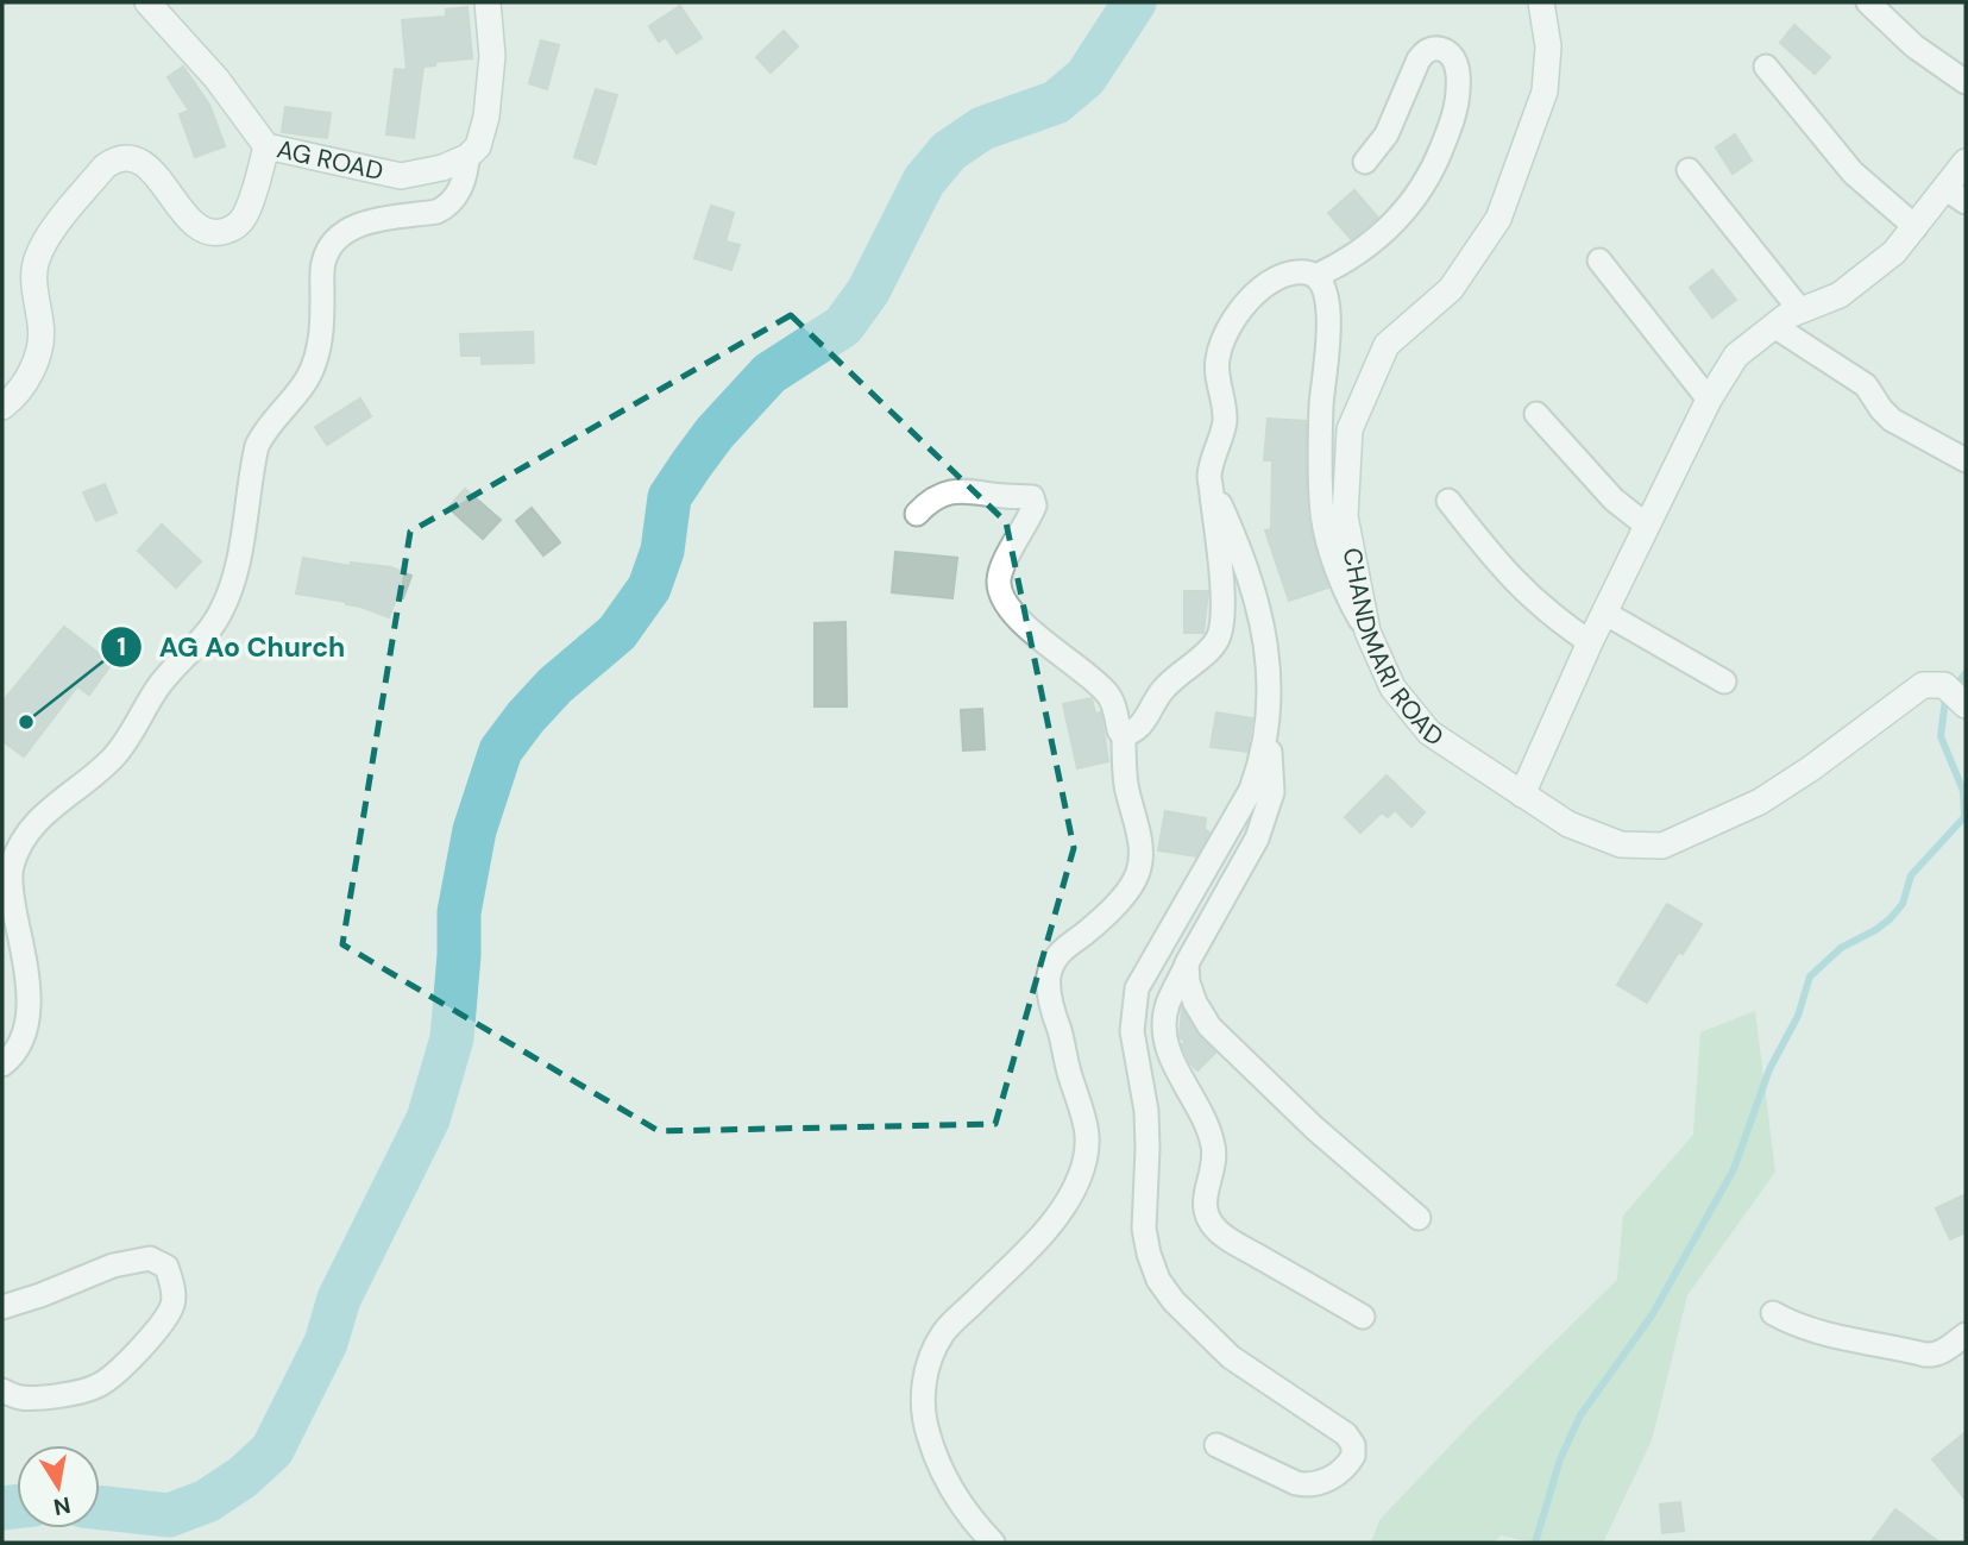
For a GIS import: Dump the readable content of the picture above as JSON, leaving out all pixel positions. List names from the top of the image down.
{
  "streets": {
    "main road": ["AG ROAD", "CHANDMARI ROAD"]
  },
  "places": ["AG Ao Church"],
  "north": "bottom"
}
